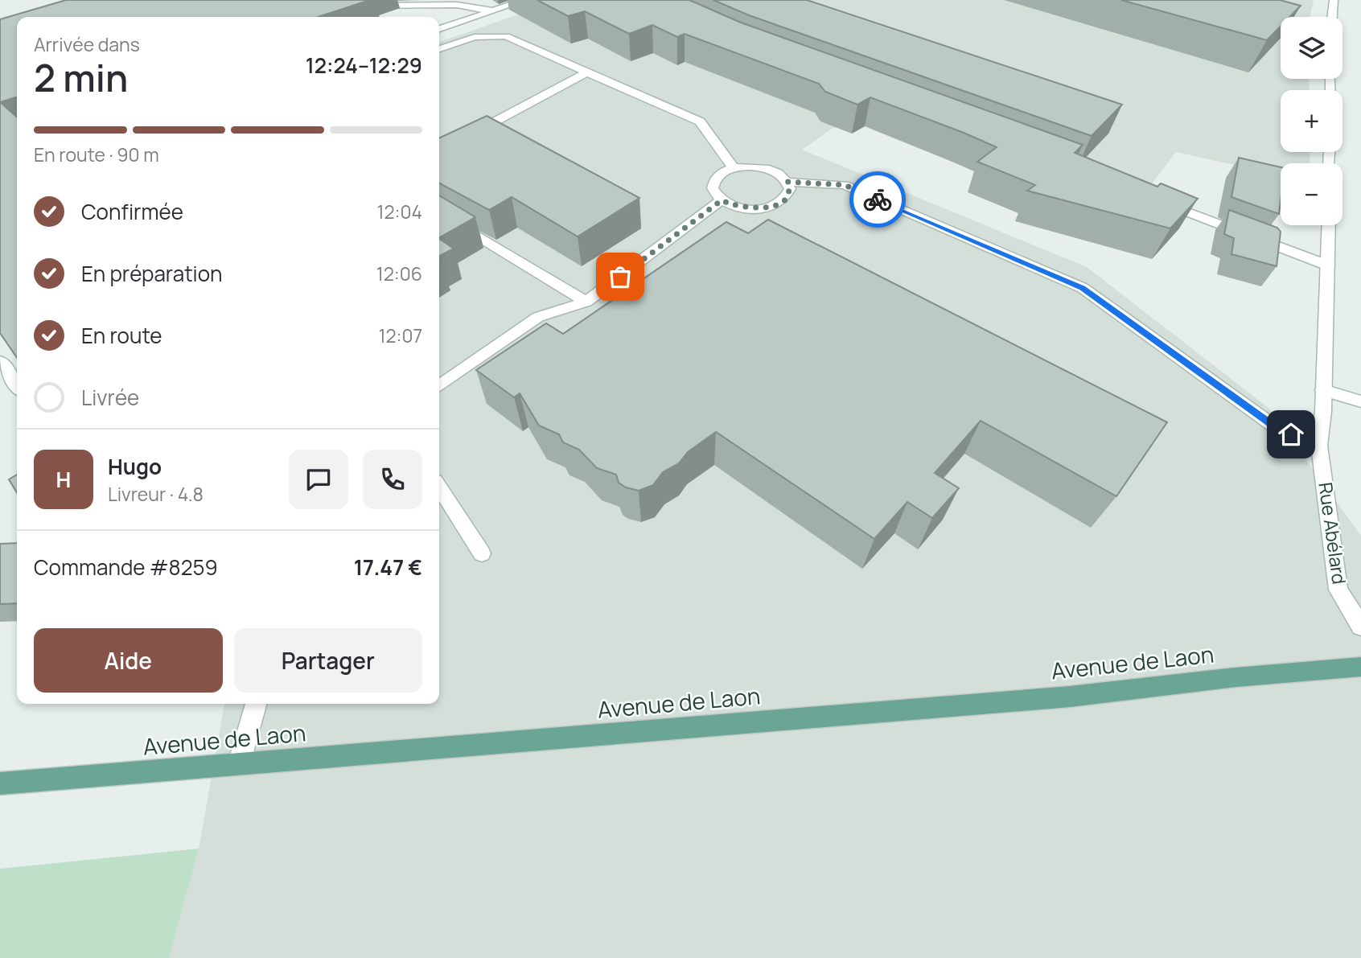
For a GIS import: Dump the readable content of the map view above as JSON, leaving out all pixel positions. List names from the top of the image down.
{
  "streets": {
    "main road": ["Avenue de Laon"],
    "street": ["Rue Abélard"]
  },
  "page": {
    "map_buttons": ["+", "−"],
    "heading": ["2 min", "Arrivée dans", "12:24–12:29"],
    "panel": [
      "Hugo",
      "Livreur · 4.8",
      "Commande #8259",
      "17.47 €"
    ],
    "bar": "En route · 90 m",
    "list": [
      ["Confirmée", "12:04"],
      ["En préparation", "12:06"],
      ["En route", "12:07"],
      "Livrée"
    ],
    "round": "H",
    "buttons": ["Aide", "Partager"]
  }
}
